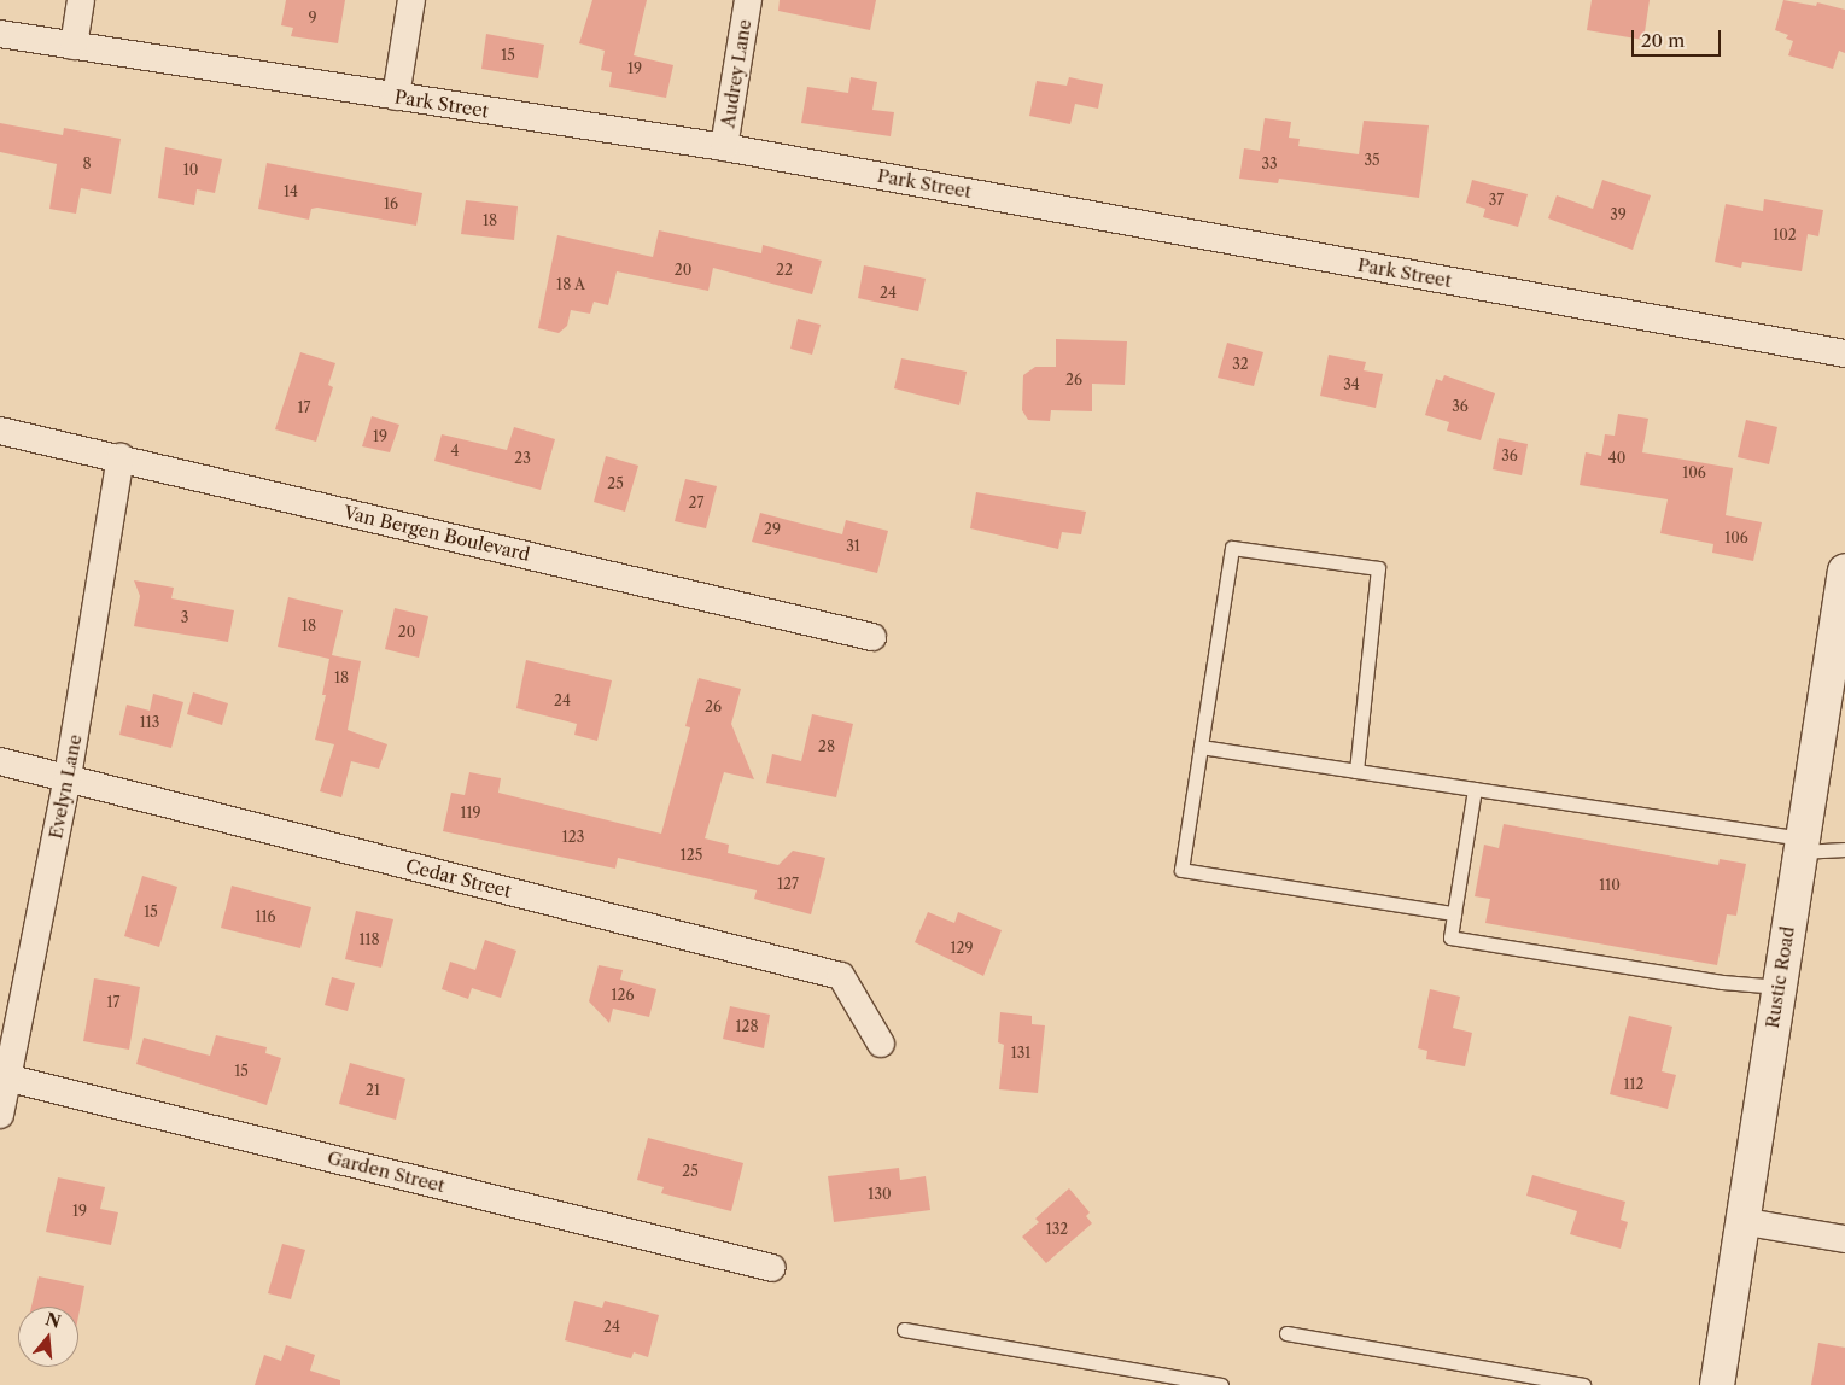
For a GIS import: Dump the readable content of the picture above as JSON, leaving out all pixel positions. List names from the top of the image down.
{
  "streets": {
    "street": [
      "Audrey Lane",
      "Park Street",
      "Van Bergen Boulevard",
      "Evelyn Lane",
      "Cedar Street",
      "Rustic Road",
      "Garden Street"
    ]
  },
  "crossings": [
    ["Audrey Lane", "Park Street"],
    ["Van Bergen Boulevard", "Evelyn Lane"],
    ["Evelyn Lane", "Cedar Street"],
    ["Evelyn Lane", "Garden Street"]
  ],
  "house_numbers": [
    "9",
    "15",
    "19",
    "35",
    "8",
    "33",
    "10",
    "14",
    "37",
    "16",
    "39",
    "18",
    "102",
    "20",
    "22",
    "18 A",
    "24",
    "32",
    "26",
    "34",
    "36",
    "17",
    "19",
    "4",
    "36",
    "23",
    "40",
    "106",
    "25",
    "27",
    "29",
    "106",
    "31",
    "3",
    "18",
    "20",
    "18",
    "24",
    "26",
    "113",
    "28",
    "119",
    "123",
    "125",
    "127",
    "110",
    "15",
    "116",
    "118",
    "129",
    "126",
    "17",
    "128",
    "131",
    "15",
    "112",
    "21",
    "25",
    "130",
    "19",
    "132",
    "24"
  ],
  "scale_bar": "20 m",
  "north": "top"
}
